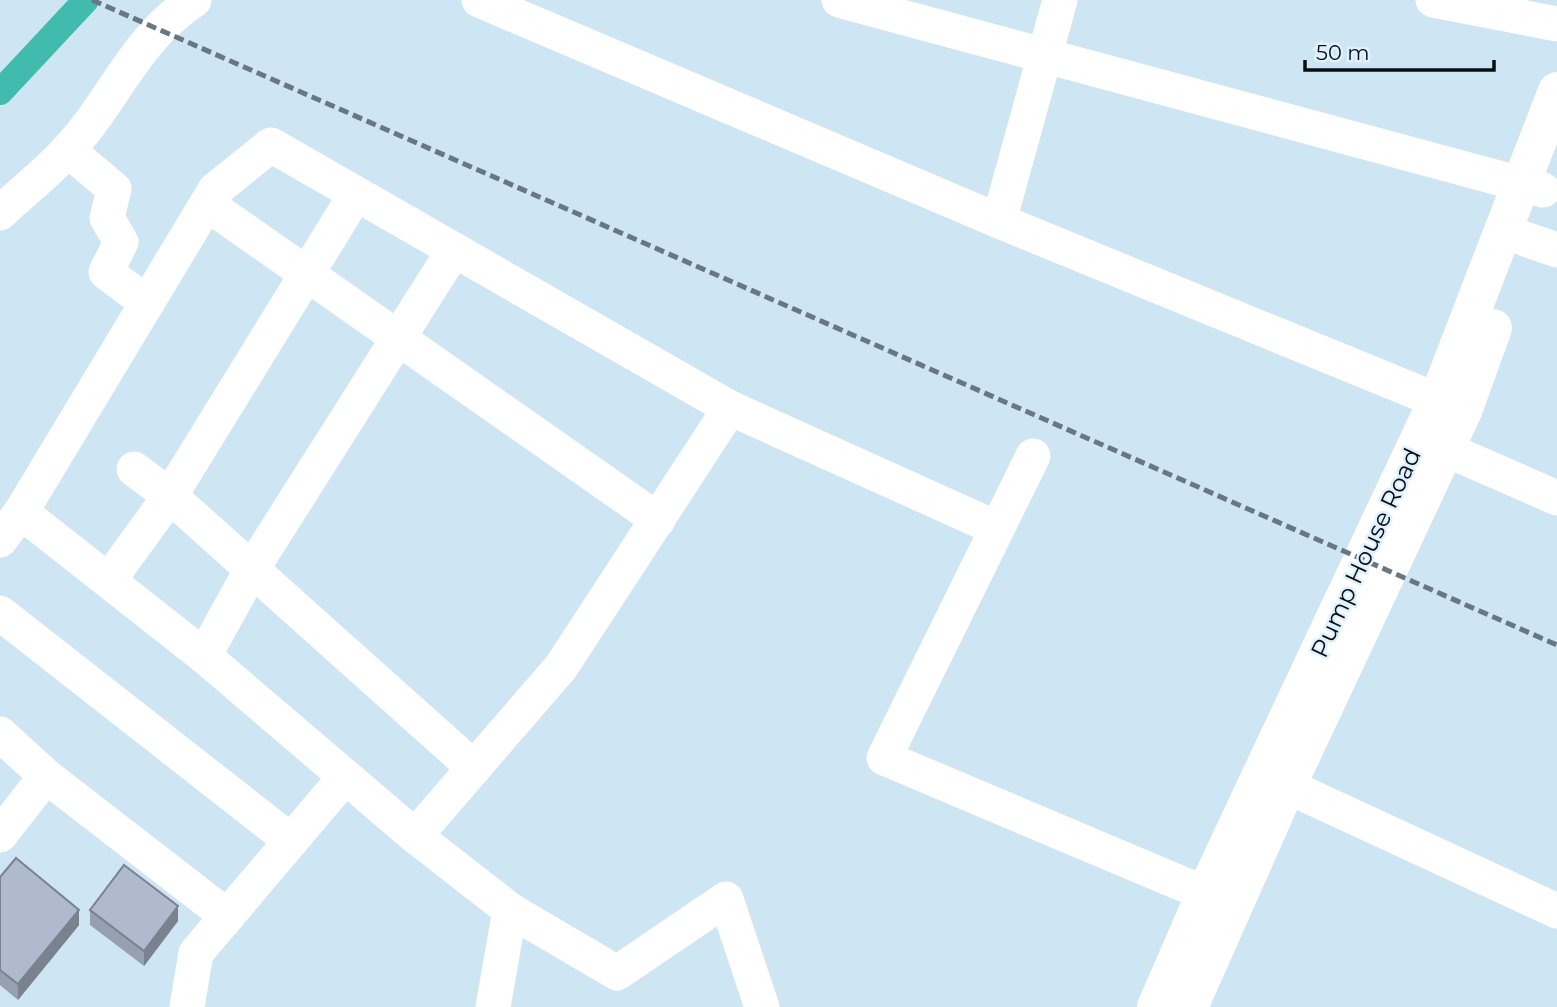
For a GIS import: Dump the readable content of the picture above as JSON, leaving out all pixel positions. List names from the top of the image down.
{
  "streets": {
    "main road": ["Pump House Road"]
  },
  "scale_bar": "50 m"
}
